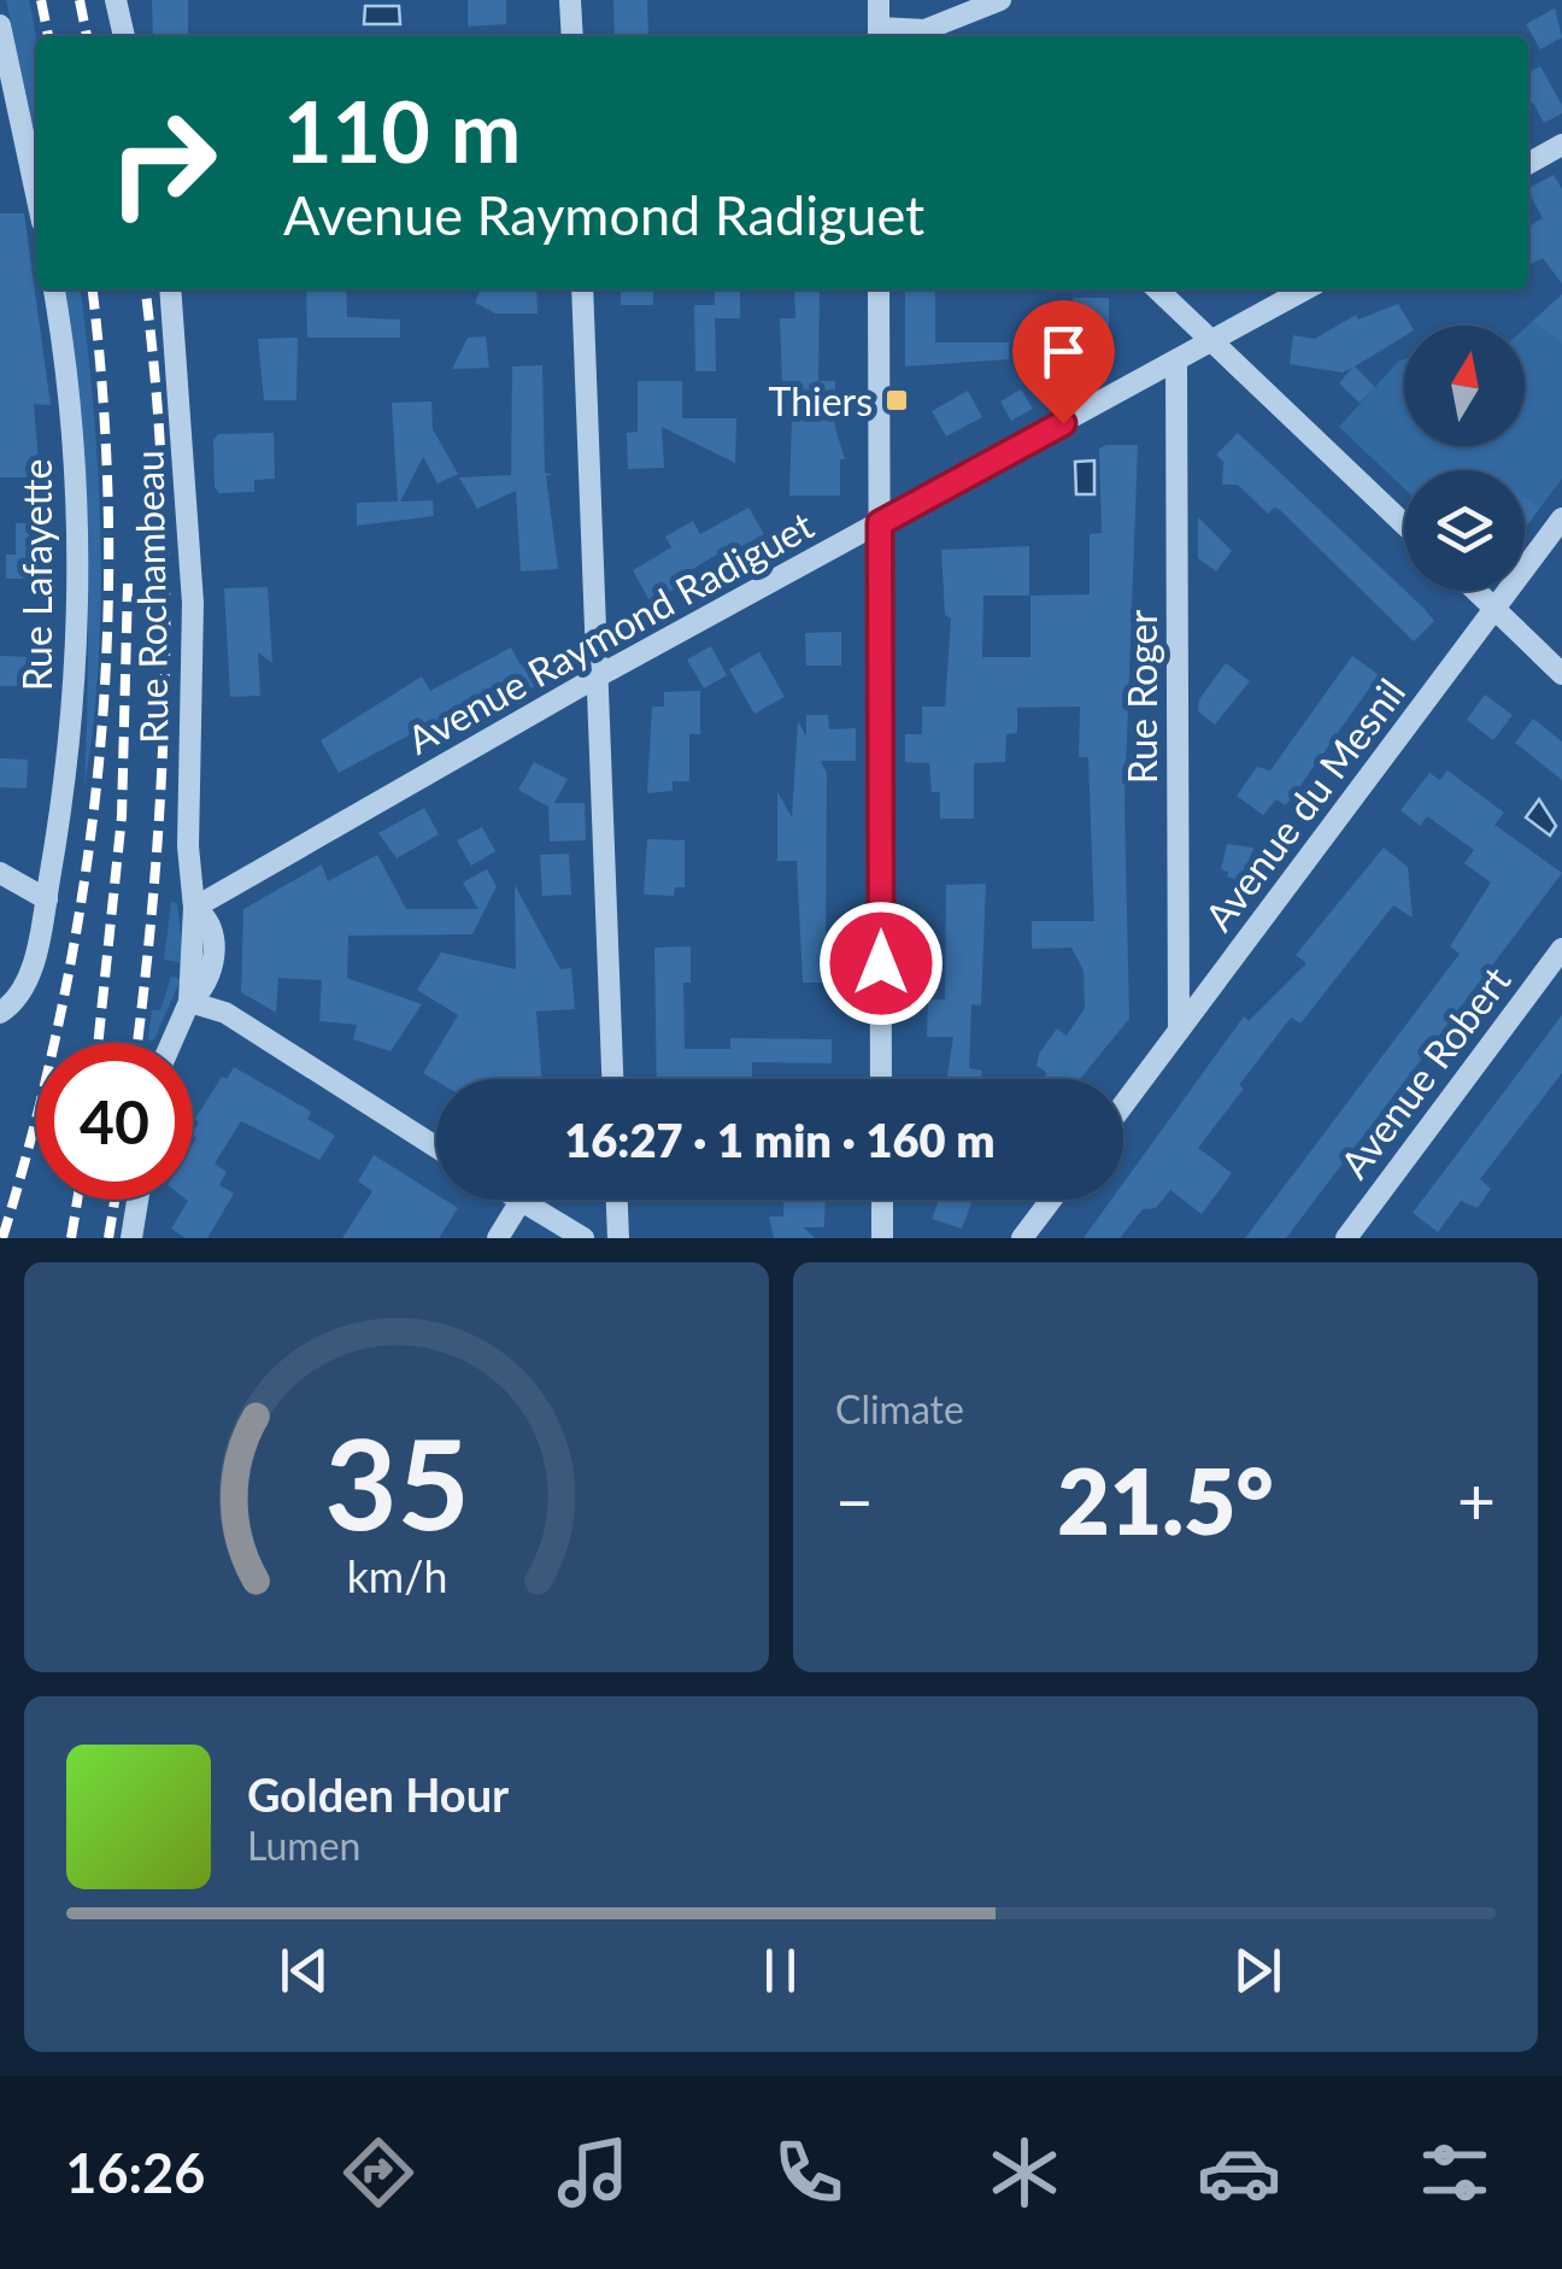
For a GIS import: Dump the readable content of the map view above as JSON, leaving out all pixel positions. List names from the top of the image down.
{
  "streets": {
    "street": [
      "Rue Lafayette",
      "Rue Rochambeau",
      "Avenue Raymond Radiguet",
      "Rue Roger",
      "Avenue du Mesnil",
      "Avenue Robert"
    ]
  },
  "crossings": [
    ["Rue Rochambeau", "Avenue Raymond Radiguet"],
    ["Avenue Raymond Radiguet", "Rue Roger"],
    ["Rue Roger", "Avenue du Mesnil"]
  ],
  "places": {
    "transit": ["Thiers"]
  },
  "north": "top",
  "page": {
    "turn": ["110 m", "Avenue Raymond Radiguet"],
    "limit": "40",
    "trip": "16:27 · 1 min · 160 m",
    "tile": "Climate",
    "heat": ["−", "21.5°", "+"],
    "song": ["Golden Hour", "Lumen"],
    "tabs": "16:26",
    "gauge": ["35", "km/h"]
  }
}
